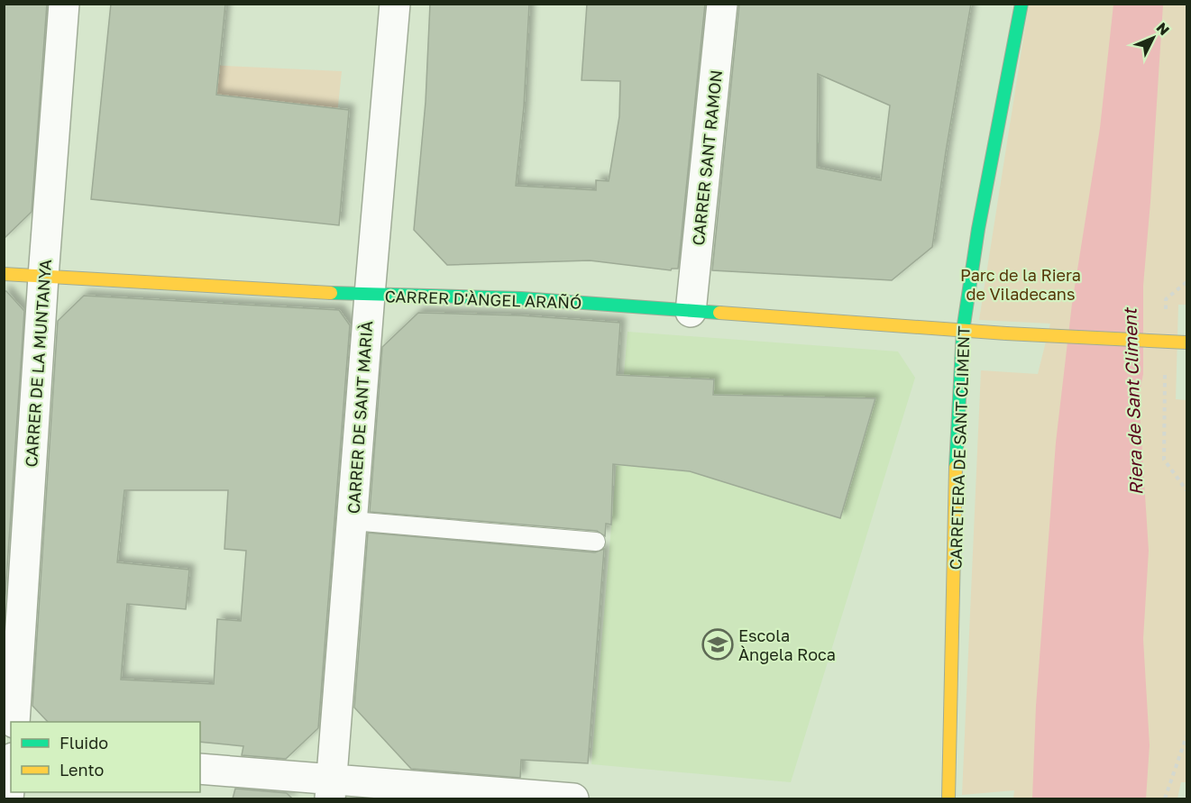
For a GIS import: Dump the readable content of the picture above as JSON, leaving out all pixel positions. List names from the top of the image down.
{
  "streets": {
    "street": [
      "CARRER SANT RAMON",
      "CARRER D'ÀNGEL ARAÑÓ",
      "CARRER DE LA MUNTANYA",
      "CARRER DE SANT MARIÀ",
      "CARRETERA DE SANT CLIMENT"
    ]
  },
  "crossings": [
    ["CARRER SANT RAMON", "CARRER D'ÀNGEL ARAÑÓ"],
    ["CARRER D'ÀNGEL ARAÑÓ", "CARRER DE LA MUNTANYA"],
    ["CARRER D'ÀNGEL ARAÑÓ", "CARRER DE SANT MARIÀ"],
    ["CARRER D'ÀNGEL ARAÑÓ", "CARRETERA DE SANT CLIMENT"]
  ],
  "water": ["Riera de Sant Climent"],
  "parks": ["Parc de la Riera de Viladecans"],
  "places": {
    "school or university": ["Escola Àngela Roca"]
  },
  "legend": ["Fluido", "Lento"],
  "north": "top right"
}
